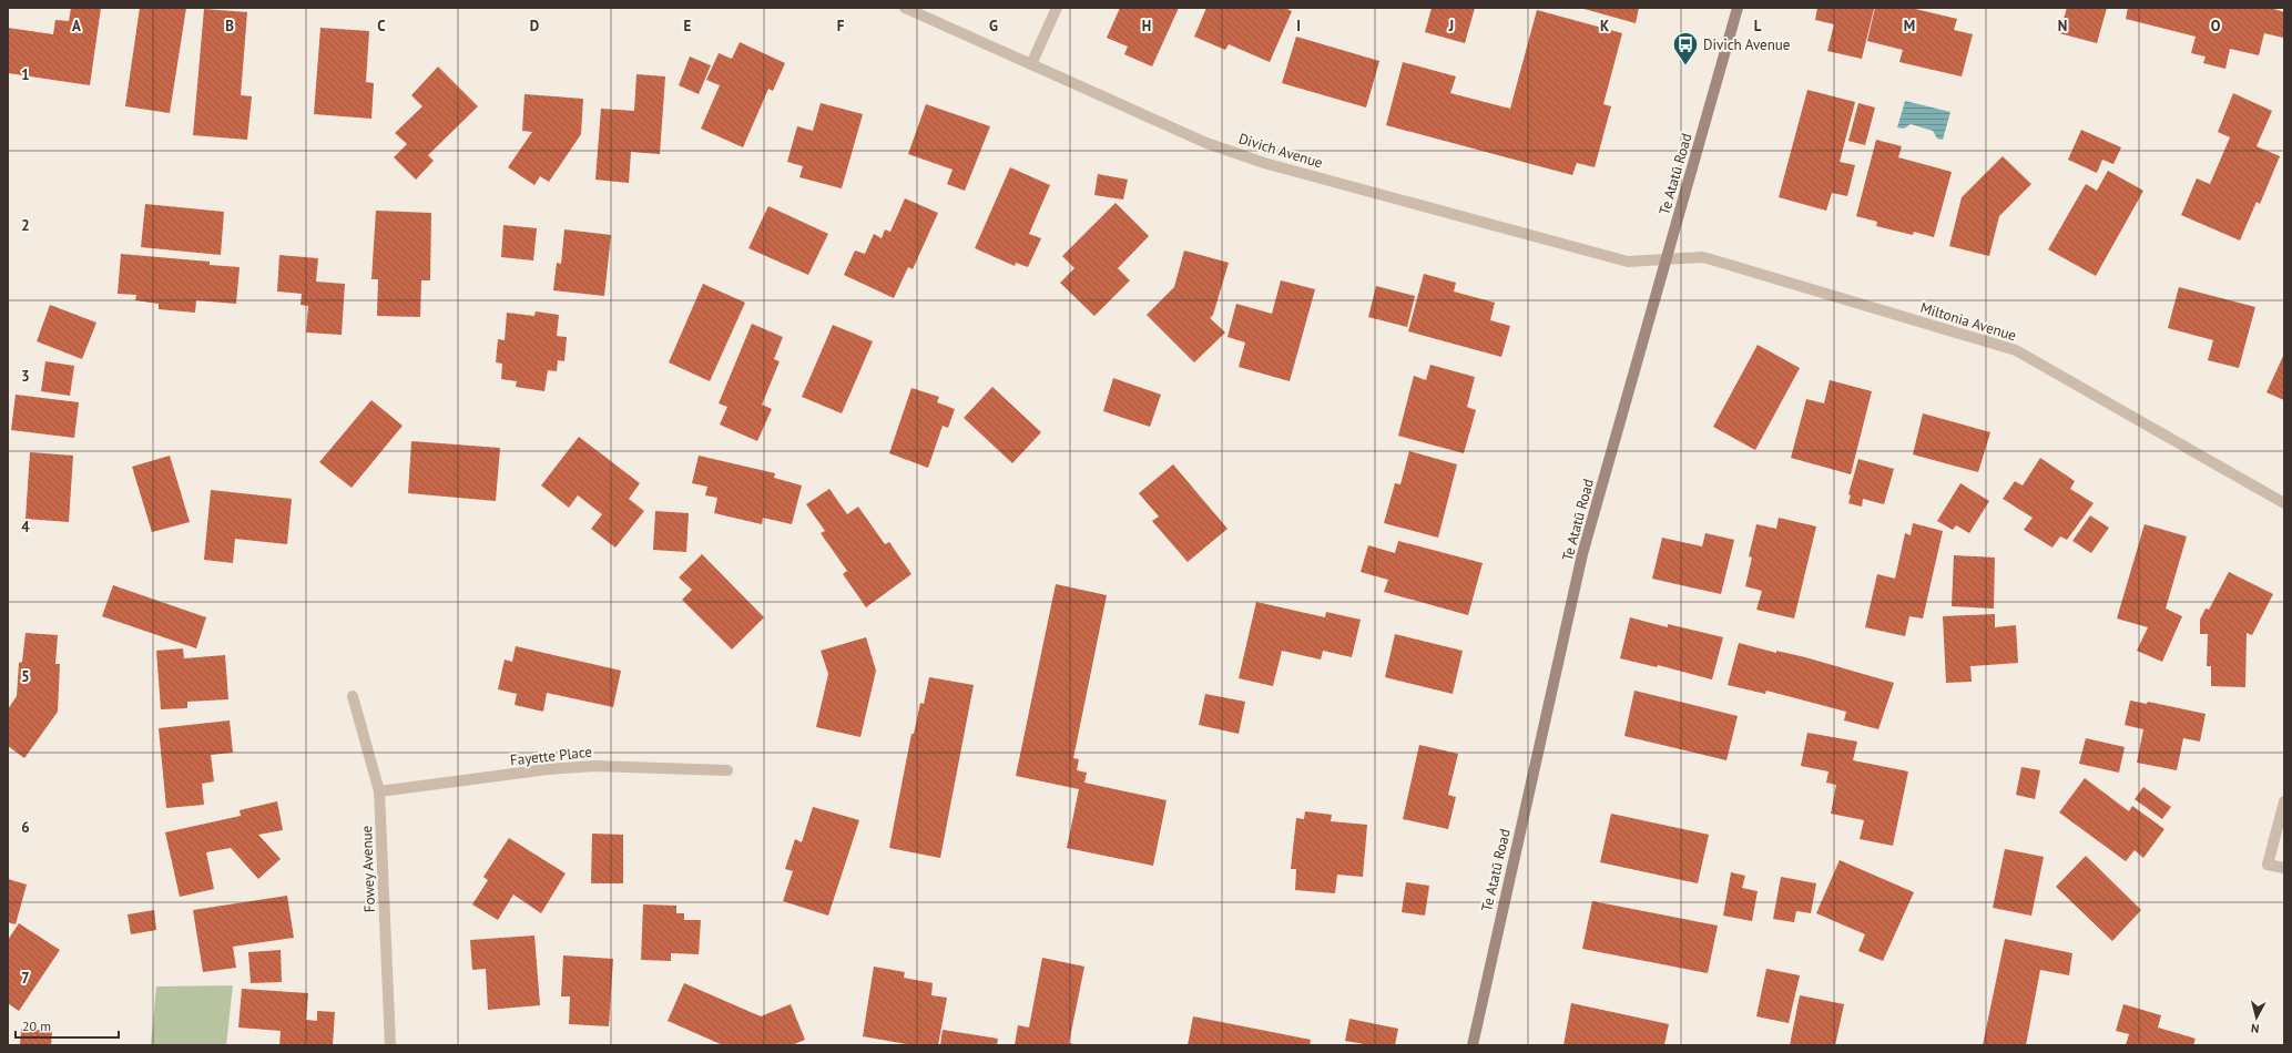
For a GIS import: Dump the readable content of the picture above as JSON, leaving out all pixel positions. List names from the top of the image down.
{
  "streets": {
    "main road": ["Te Atatū Road"],
    "street": [
      "Divich Avenue",
      "Miltonia Avenue",
      "Fayette Place",
      "Fowey Avenue"
    ]
  },
  "crossings": [
    ["Divich Avenue", "Te Atatū Road"],
    ["Divich Avenue", "Miltonia Avenue"],
    ["Te Atatū Road", "Miltonia Avenue"],
    ["Fayette Place", "Fowey Avenue"]
  ],
  "places": {
    "bus stop": ["Divich Avenue"]
  },
  "scale_bar": "20 m",
  "north": "bottom",
  "grid": {
    "columns": [
      "A",
      "B",
      "C",
      "D",
      "E",
      "F",
      "G",
      "H",
      "I",
      "J",
      "K",
      "L",
      "M",
      "N",
      "O"
    ],
    "rows": [
      "1",
      "2",
      "3",
      "4",
      "5",
      "6",
      "7"
    ]
  }
}
